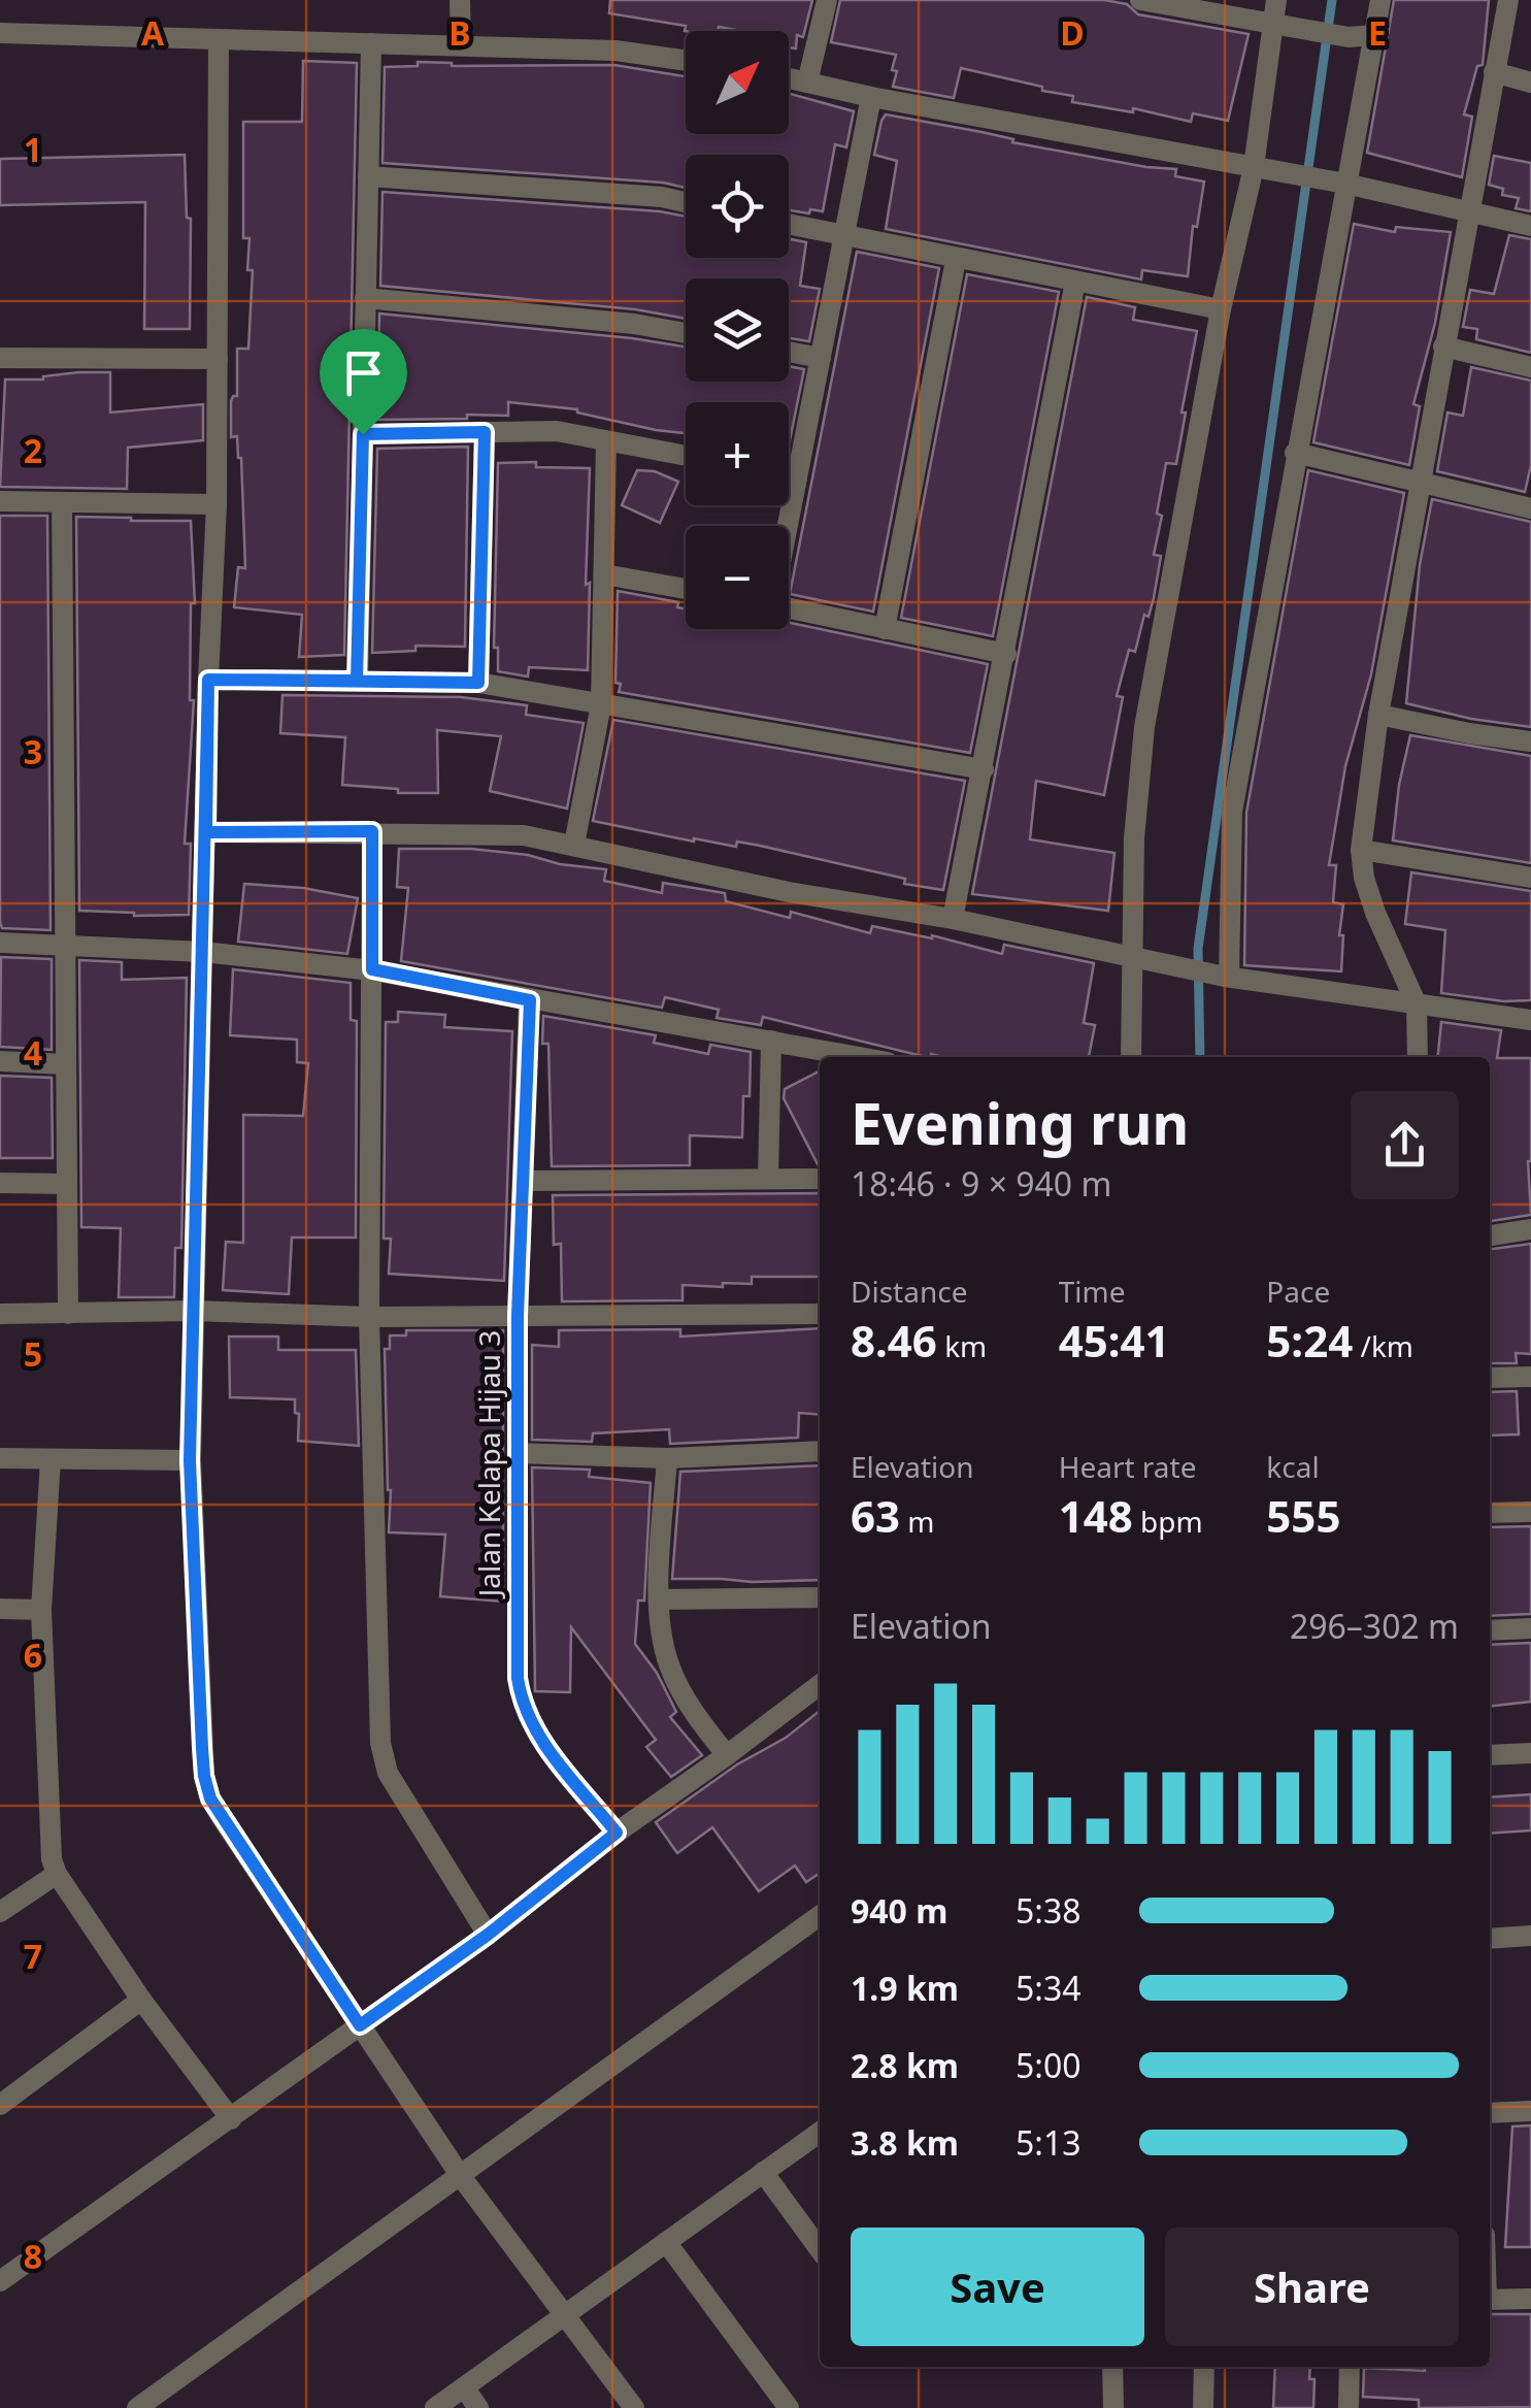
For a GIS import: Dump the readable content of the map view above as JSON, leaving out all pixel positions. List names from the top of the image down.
{
  "streets": {
    "street": ["Jalan Kelapa Hijau 3"]
  },
  "north": "top right",
  "page": {
    "map_buttons": ["+", "−"],
    "heading": ["Evening run", "18:46 · 9 × 940 m"],
    "stats": [
      ["Distance", "8.46 km"],
      ["Time", "45:41"],
      ["Pace", "5:24 /km"],
      ["Elevation", "63 m"],
      ["Heart rate", "148 bpm"],
      ["kcal", "555"]
    ],
    "chart": ["Elevation", "296–302 m"],
    "list": [
      {
        "name": "940 m",
        "note": "5:38"
      },
      {
        "name": "1.9 km",
        "note": "5:34"
      },
      {
        "name": "2.8 km",
        "note": "5:00"
      },
      {
        "name": "3.8 km",
        "note": "5:13"
      }
    ],
    "buttons": ["Save", "Share"]
  },
  "grid": {
    "columns": [
      "A",
      "B",
      "D",
      "E"
    ],
    "rows": [
      "1",
      "2",
      "3",
      "4",
      "5",
      "6",
      "7",
      "8"
    ]
  }
}
